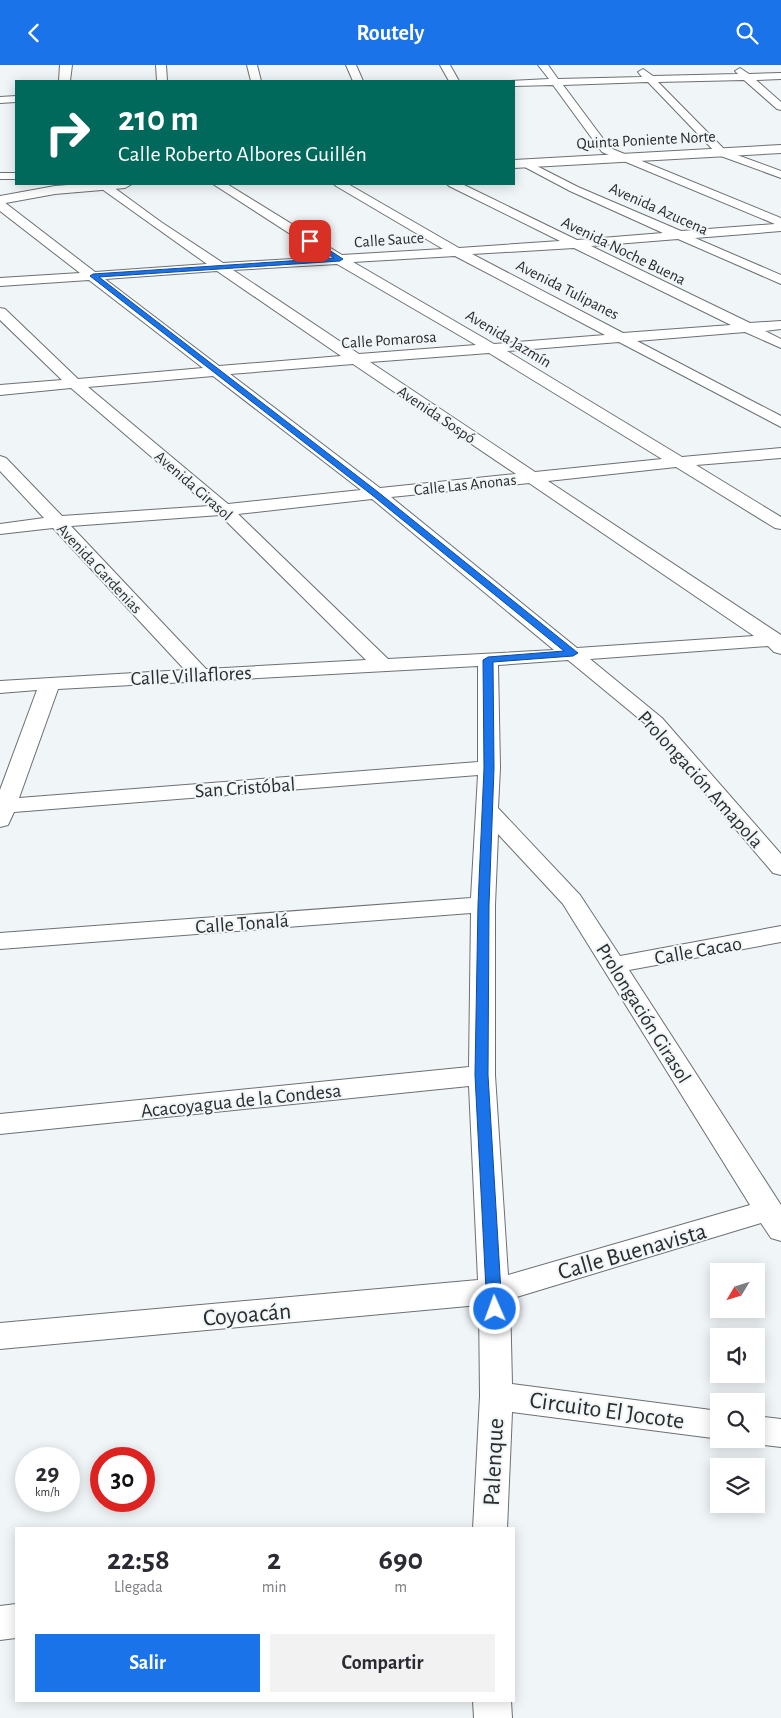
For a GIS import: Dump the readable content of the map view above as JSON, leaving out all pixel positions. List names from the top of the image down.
{
  "streets": {
    "street": [
      "Quinta Poniente Norte",
      "Avenida Azucena",
      "Calle Sauce",
      "Avenida Noche Buena",
      "Avenida Tulipanes",
      "Avenida Jazmín",
      "Calle Pomarosa",
      "Avenida Sospó",
      "Calle Las Anonas",
      "Avenida Girasol",
      "Avenida Gardenias",
      "Calle Villaflores",
      "Prolongación Amapola",
      "San Cristóbal",
      "Calle Tonalá",
      "Calle Cacao",
      "Prolongación Girasol",
      "Acacoyagua de la Condesa",
      "Calle Buenavista",
      "Coyoacán",
      "Circuito El Jocote",
      "Palenque"
    ]
  },
  "crossings": [
    ["Quinta Poniente Norte", "Avenida Azucena"],
    ["Avenida Azucena", "Calle Sauce"],
    ["Calle Sauce", "Avenida Noche Buena"],
    ["Calle Sauce", "Avenida Tulipanes"],
    ["Calle Sauce", "Avenida Jazmín"],
    ["Calle Sauce", "Avenida Sospó"],
    ["Calle Sauce", "Prolongación Amapola"],
    ["Avenida Noche Buena", "Calle Pomarosa"],
    ["Avenida Tulipanes", "Calle Pomarosa"],
    ["Avenida Jazmín", "Calle Pomarosa"],
    ["Avenida Jazmín", "Calle Las Anonas"],
    ["Calle Pomarosa", "Avenida Sospó"],
    ["Calle Pomarosa", "Avenida Girasol"],
    ["Calle Pomarosa", "Prolongación Amapola"],
    ["Avenida Sospó", "Calle Las Anonas"],
    ["Avenida Sospó", "Calle Villaflores"],
    ["Calle Las Anonas", "Avenida Girasol"],
    ["Calle Las Anonas", "Avenida Gardenias"],
    ["Calle Las Anonas", "Prolongación Amapola"],
    ["Avenida Girasol", "Calle Villaflores"],
    ["Avenida Gardenias", "Calle Villaflores"],
    ["Calle Villaflores", "Prolongación Amapola"],
    ["Calle Villaflores", "Palenque"],
    ["San Cristóbal", "Palenque"],
    ["Calle Tonalá", "Palenque"],
    ["Calle Cacao", "Prolongación Girasol"],
    ["Prolongación Girasol", "Calle Buenavista"],
    ["Prolongación Girasol", "Palenque"],
    ["Acacoyagua de la Condesa", "Palenque"],
    ["Calle Buenavista", "Coyoacán"],
    ["Calle Buenavista", "Palenque"],
    ["Coyoacán", "Palenque"],
    ["Circuito El Jocote", "Palenque"]
  ],
  "north": "bottom left",
  "page": {
    "header": "Routely",
    "turn": ["210 m", "Calle Roberto Albores Guillén"],
    "speed": "29 km/h",
    "limit": "30",
    "eta": [
      "22:58",
      "Llegada",
      "2",
      "min",
      "690",
      "m"
    ],
    "buttons": ["Salir", "Compartir"]
  }
}
